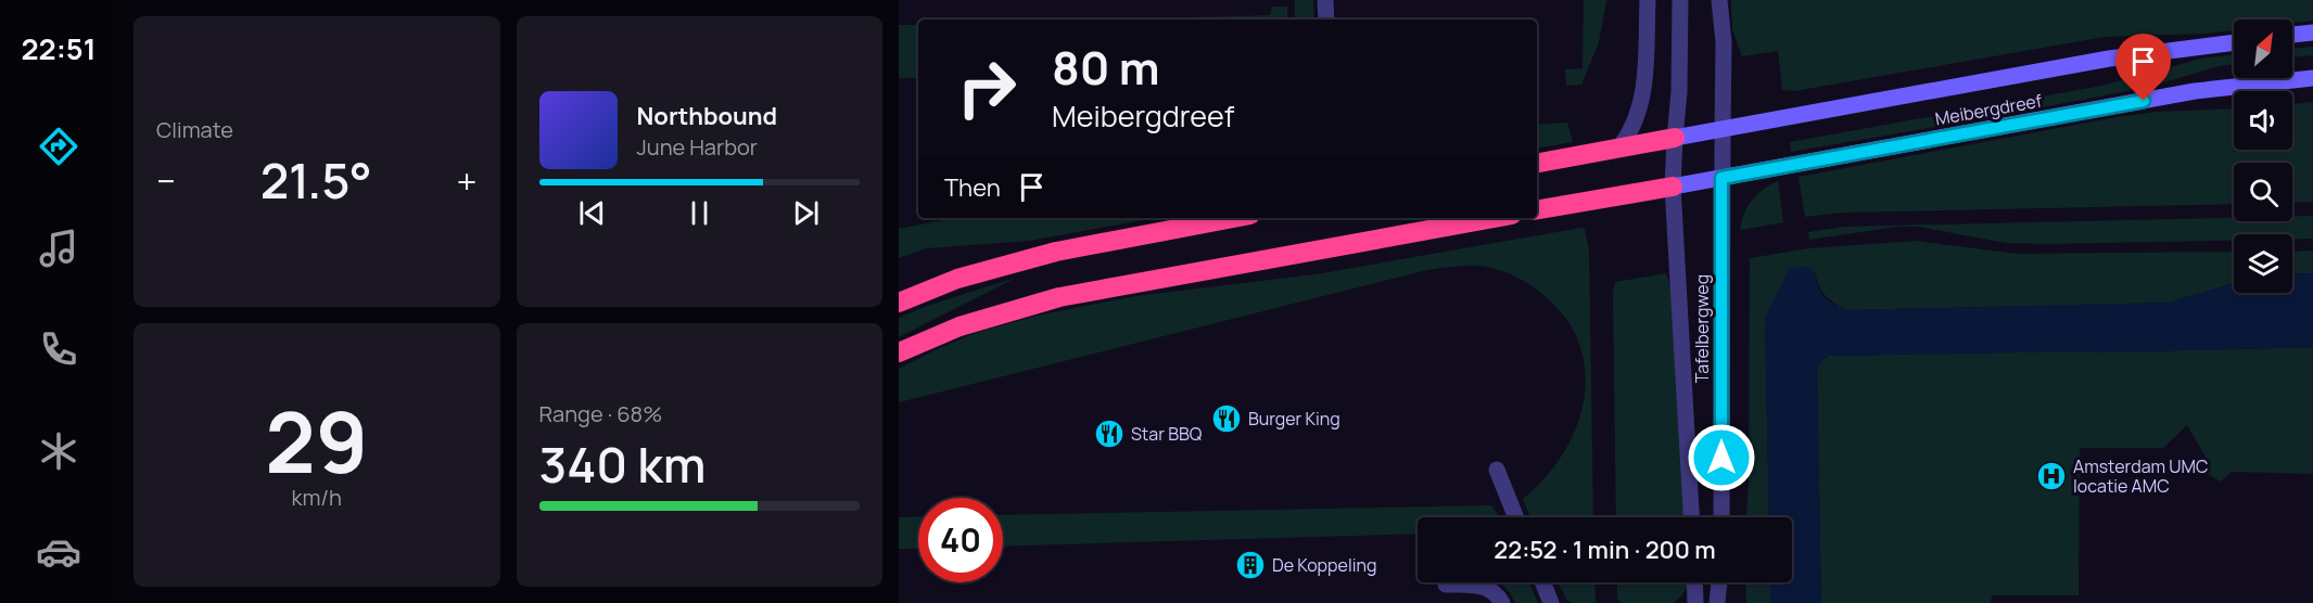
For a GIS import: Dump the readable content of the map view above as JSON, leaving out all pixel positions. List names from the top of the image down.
{
  "streets": {
    "main road": ["Meibergdreef"],
    "street": ["Tafelbergweg"]
  },
  "crossings": [
    ["Meibergdreef", "Tafelbergweg"]
  ],
  "places": {
    "restaurant": ["Burger King", "Star BBQ"],
    "hospital": ["Amsterdam UMC locatie AMC"],
    "building": ["De Koppeling"]
  },
  "north": "top right",
  "page": {
    "tabs": "22:51",
    "tile": [
      "Climate",
      ["29", "km/h"],
      ["Range · 68%", "340 km"]
    ],
    "turn": ["80 m", "Meibergdreef"],
    "song": ["Northbound", "June Harbor"],
    "heat": ["−", "21.5°", "+"],
    "then": "Then",
    "limit": "40",
    "trip": "22:52 · 1 min · 200 m"
  }
}
